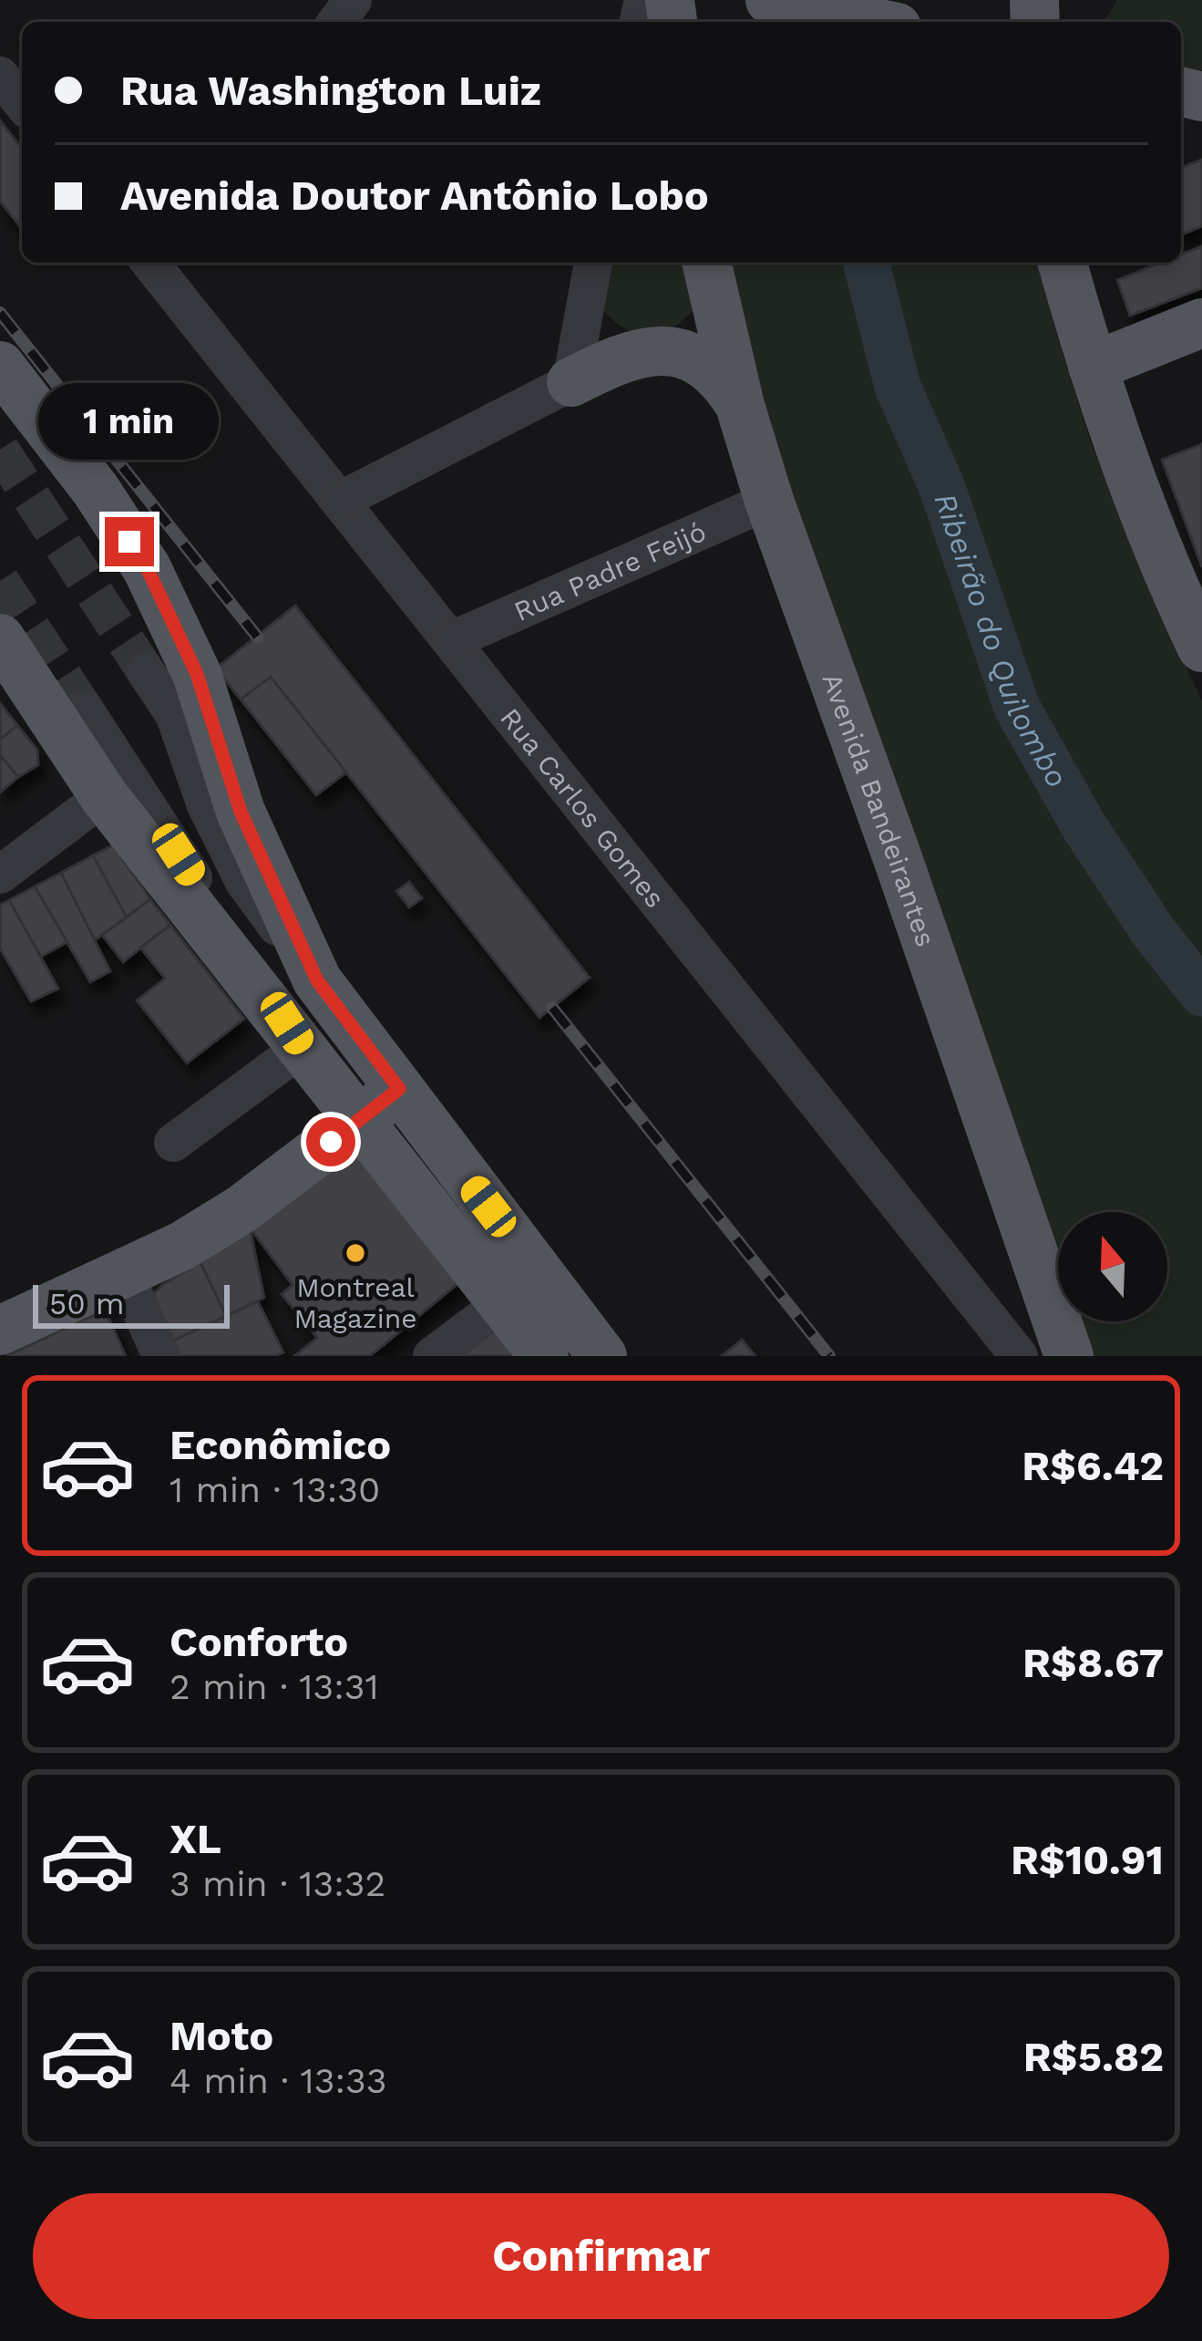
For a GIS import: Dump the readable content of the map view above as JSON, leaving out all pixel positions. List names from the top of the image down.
{
  "streets": {
    "main road": ["Avenida Bandeirantes"],
    "street": ["Rua Padre Feijó", "Rua Carlos Gomes"]
  },
  "crossings": [
    ["Rua Padre Feijó", "Rua Carlos Gomes"],
    ["Rua Padre Feijó", "Avenida Bandeirantes"]
  ],
  "water": ["Ribeirão do Quilombo"],
  "places": ["Montreal Magazine"],
  "scale_bar": "50 m",
  "north": "top",
  "page": {
    "banner": ["Rua Washington Luiz", "Avenida Doutor Antônio Lobo"],
    "bubble": "1 min",
    "scale": "50 m",
    "list": [
      {
        "name": "Econômico",
        "note": "1 min · 13:30",
        "value": "R$6.42"
      },
      {
        "name": "Conforto",
        "note": "2 min · 13:31",
        "value": "R$8.67"
      },
      {
        "name": "XL",
        "note": "3 min · 13:32",
        "value": "R$10.91"
      },
      {
        "name": "Moto",
        "note": "4 min · 13:33",
        "value": "R$5.82"
      }
    ],
    "buttons": "Confirmar"
  }
}
